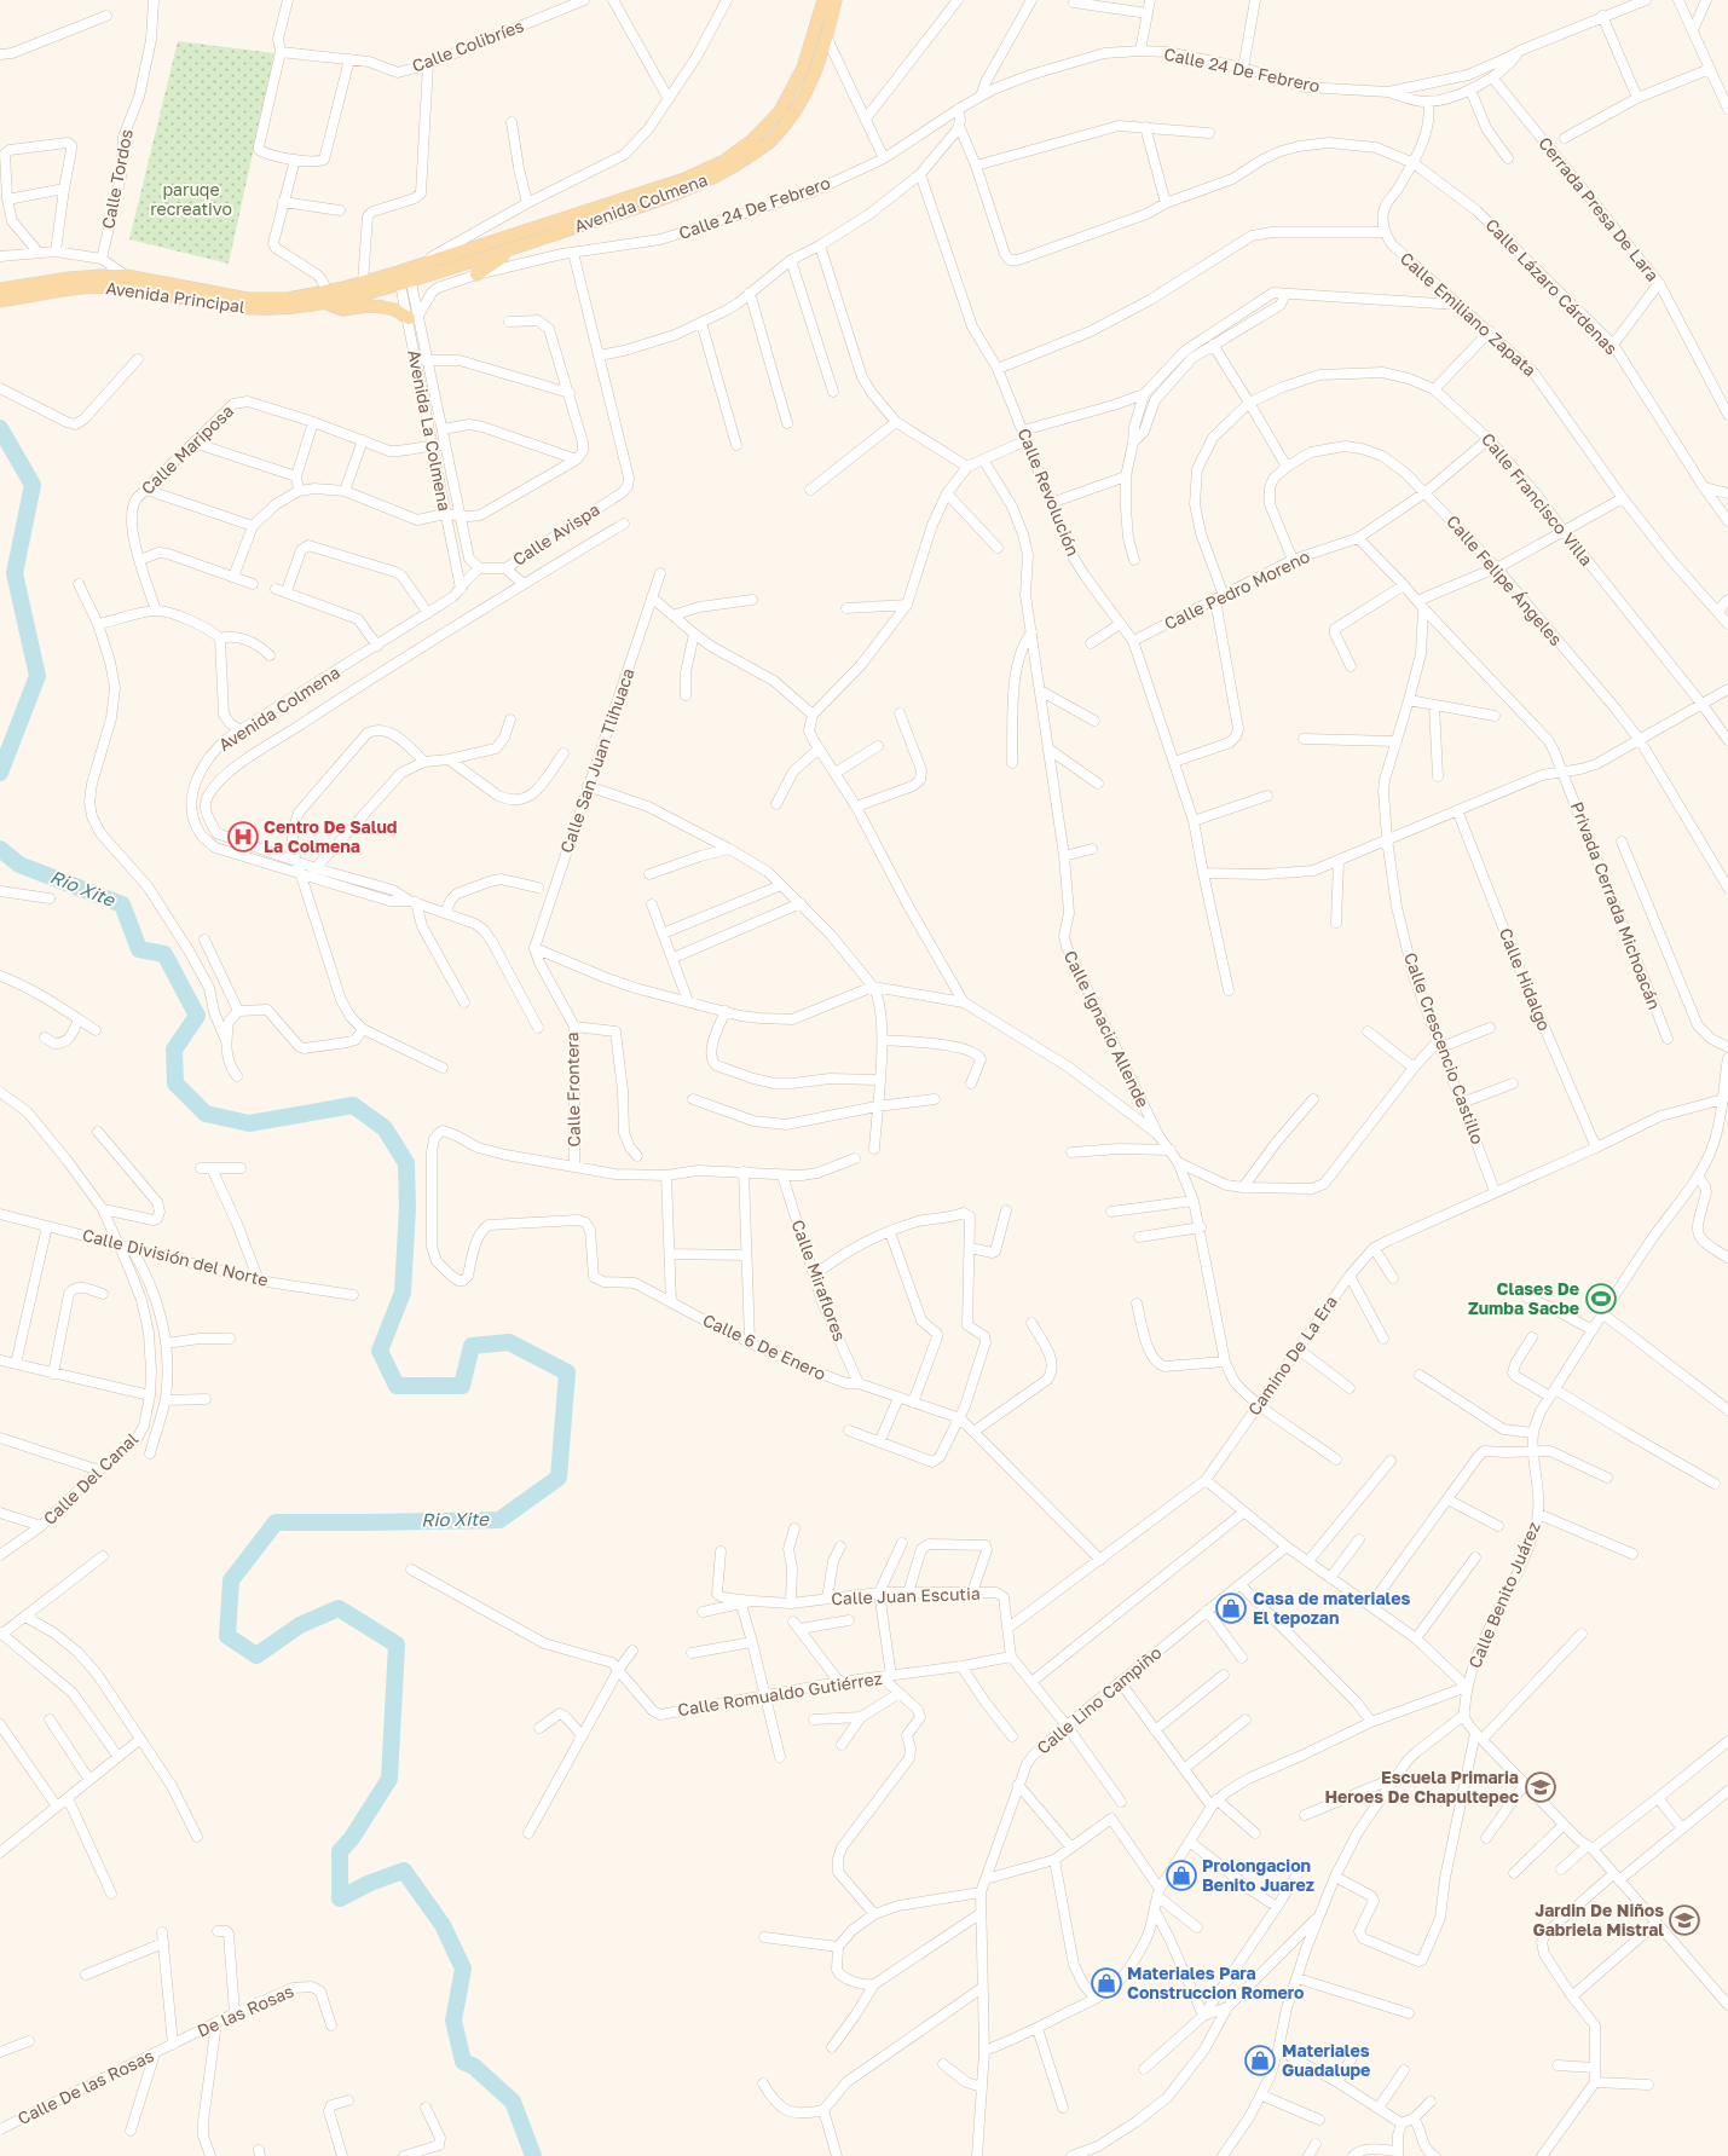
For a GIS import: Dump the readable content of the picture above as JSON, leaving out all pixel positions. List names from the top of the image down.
{
  "streets": {
    "main road": ["Avenida Colmena", "Avenida Principal"],
    "street": [
      "Calle Colibríes",
      "Calle 24 De Febrero",
      "Calle Tordos",
      "Cerrada Presa De Lara",
      "Calle Lázaro Cárdenas",
      "Calle Emiliano Zapata",
      "Avenida La Colmena",
      "Calle Mariposa",
      "Calle Revolución",
      "Calle Francisco Villa",
      "Calle Avispa",
      "Calle Felipe Ángeles",
      "Calle Pedro Moreno",
      "Calle San Juan Tlihuaca",
      "Privada Cerrada Michoacán",
      "Calle Hidalgo",
      "Calle Ignacio Allende",
      "Calle Crescencio Castillo",
      "Calle Frontera",
      "Calle División del Norte",
      "Calle Miraflores",
      "Calle 6 De Enero",
      "Camino De La Era",
      "Calle Del Canal",
      "Calle Benito Juárez",
      "Calle Juan Escutia",
      "Calle Romualdo Gutiérrez",
      "Calle Lino Campiño",
      "De las Rosas",
      "Calle De las Rosas"
    ]
  },
  "crossings": [
    ["Avenida Colmena", "Avenida Principal"],
    ["Avenida Colmena", "Avenida La Colmena"],
    ["Avenida Colmena", "Calle Avispa"],
    ["Avenida Principal", "Avenida La Colmena"],
    ["Avenida La Colmena", "Calle Mariposa"],
    ["Avenida La Colmena", "Calle Avispa"],
    ["Calle Revolución", "Calle Francisco Villa"],
    ["Calle Revolución", "Calle Pedro Moreno"],
    ["Calle Francisco Villa", "Calle Pedro Moreno"],
    ["Calle Felipe Ángeles", "Calle Pedro Moreno"],
    ["Calle San Juan Tlihuaca", "Calle Frontera"],
    ["Privada Cerrada Michoacán", "Calle Crescencio Castillo"],
    ["Calle Hidalgo", "Camino De La Era"],
    ["Calle Ignacio Allende", "Camino De La Era"],
    ["Calle Crescencio Castillo", "Camino De La Era"],
    ["Calle Frontera", "Calle 6 De Enero"],
    ["Calle División del Norte", "Calle Del Canal"],
    ["Calle Miraflores", "Calle 6 De Enero"],
    ["Calle 6 De Enero", "Camino De La Era"],
    ["Camino De La Era", "Calle Benito Juárez"],
    ["Camino De La Era", "Calle Juan Escutia"],
    ["De las Rosas", "Calle De las Rosas"]
  ],
  "water": ["Rio Xite"],
  "parks": ["paruqe recreativo"],
  "places": {
    "hospital": ["Centro De Salud La Colmena"],
    "sports": ["Clases De Zumba Sacbe"],
    "shop": [
      "Casa de materiales El tepozan",
      "Prolongacion Benito Juarez",
      "Materiales Para Construccion Romero",
      "Materiales Guadalupe"
    ],
    "school or university": ["Escuela Primaria Heroes De Chapultepec", "Jardin De Niños Gabriela Mistral"]
  }
}
